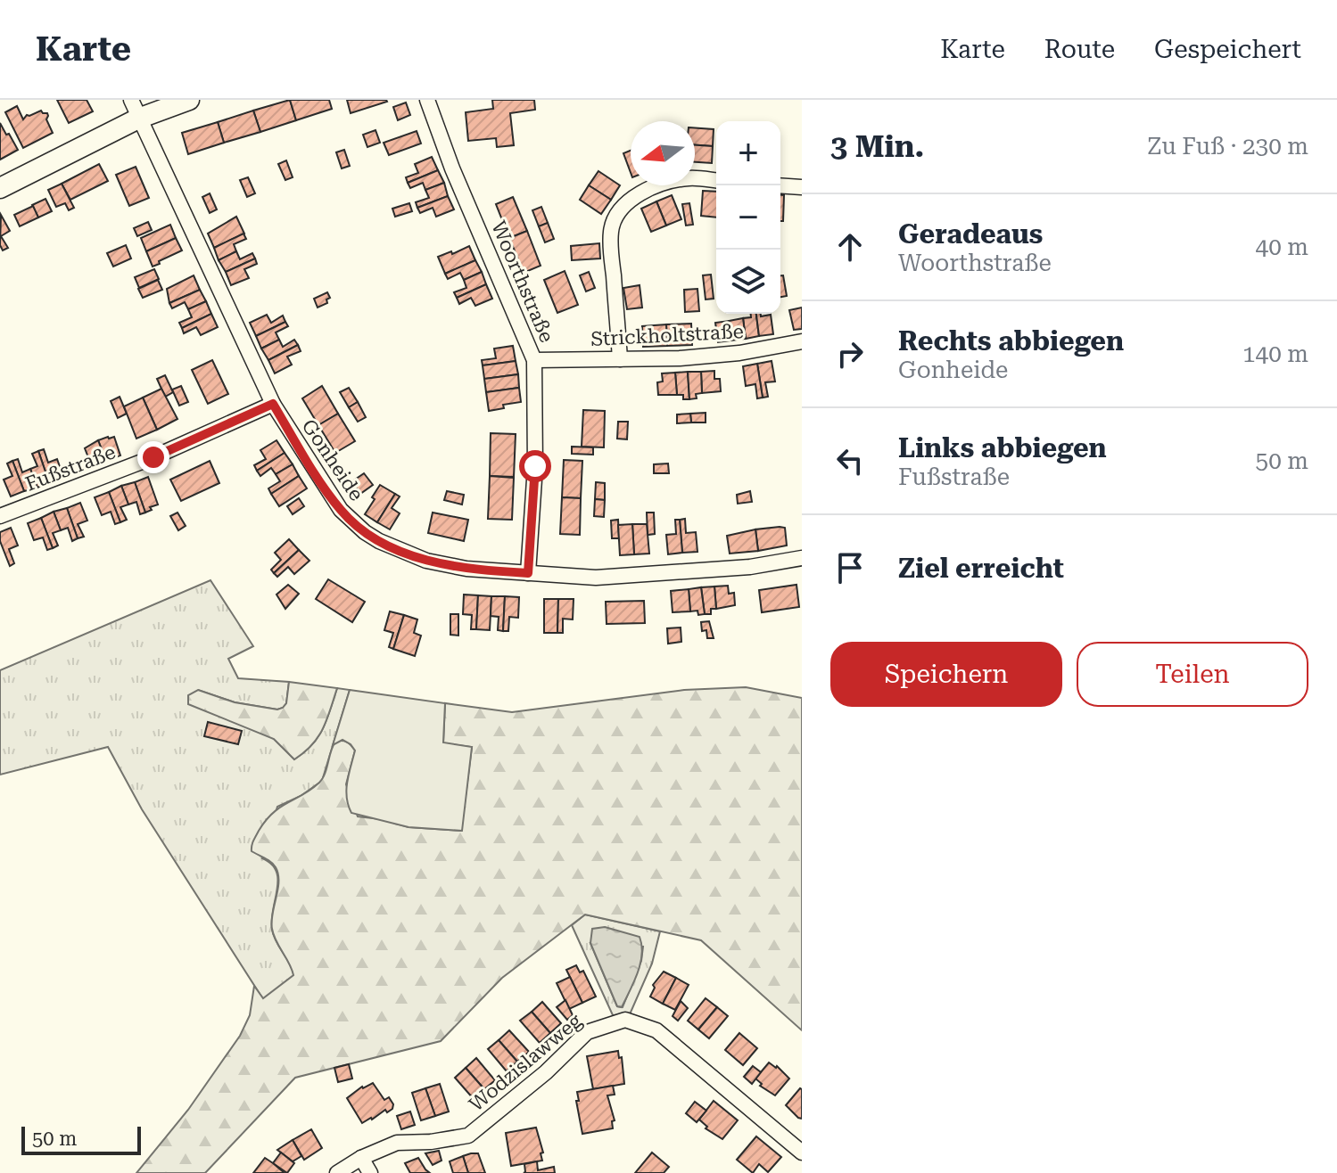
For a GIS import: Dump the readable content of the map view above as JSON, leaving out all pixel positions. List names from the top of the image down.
{
  "streets": {
    "street": [
      "Woorthstraße",
      "Strickholtstraße",
      "Gonheide",
      "Fußstraße",
      "Wodzislawweg"
    ]
  },
  "crossings": [
    ["Woorthstraße", "Strickholtstraße"],
    ["Woorthstraße", "Gonheide"],
    ["Gonheide", "Fußstraße"]
  ],
  "scale_bar": "50 m",
  "north": "left",
  "page": {
    "header": "Karte",
    "nav": ["Karte", "Route", "Gespeichert"],
    "heading": ["3 Min.", "Zu Fuß · 230 m"],
    "map_buttons": ["+", "−"],
    "list": [
      ["Geradeaus", "Woorthstraße", "40 m"],
      ["Rechts abbiegen", "Gonheide", "140 m"],
      ["Links abbiegen", "Fußstraße", "50 m"],
      "Ziel erreicht"
    ],
    "buttons": ["Speichern", "Teilen"],
    "scale": "50 m"
  }
}
